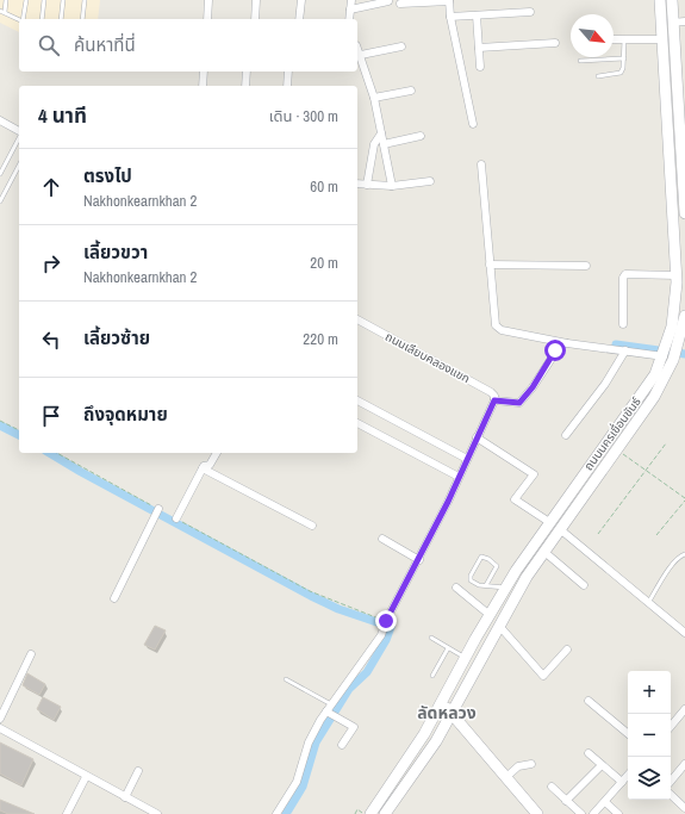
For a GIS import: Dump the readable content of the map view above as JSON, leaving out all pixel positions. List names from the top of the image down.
{
  "streets": {
    "main road": ["ถนนนครเขื่อนขันธ์"],
    "street": ["ถนนเลียบคลองแขก"]
  },
  "districts": ["ลัดหลวง"],
  "north": "bottom right",
  "page": {
    "search": "ค้นหาที่นี่",
    "heading": ["4 นาที", "เดิน · 300 m"],
    "list": [
      ["ตรงไป", "Nakhonkearnkhan 2", "60 m"],
      ["เลี้ยวขวา", "Nakhonkearnkhan 2", "20 m"],
      ["เลี้ยวซ้าย", "220 m"],
      "ถึงจุดหมาย"
    ],
    "map_buttons": ["+", "−"]
  }
}
